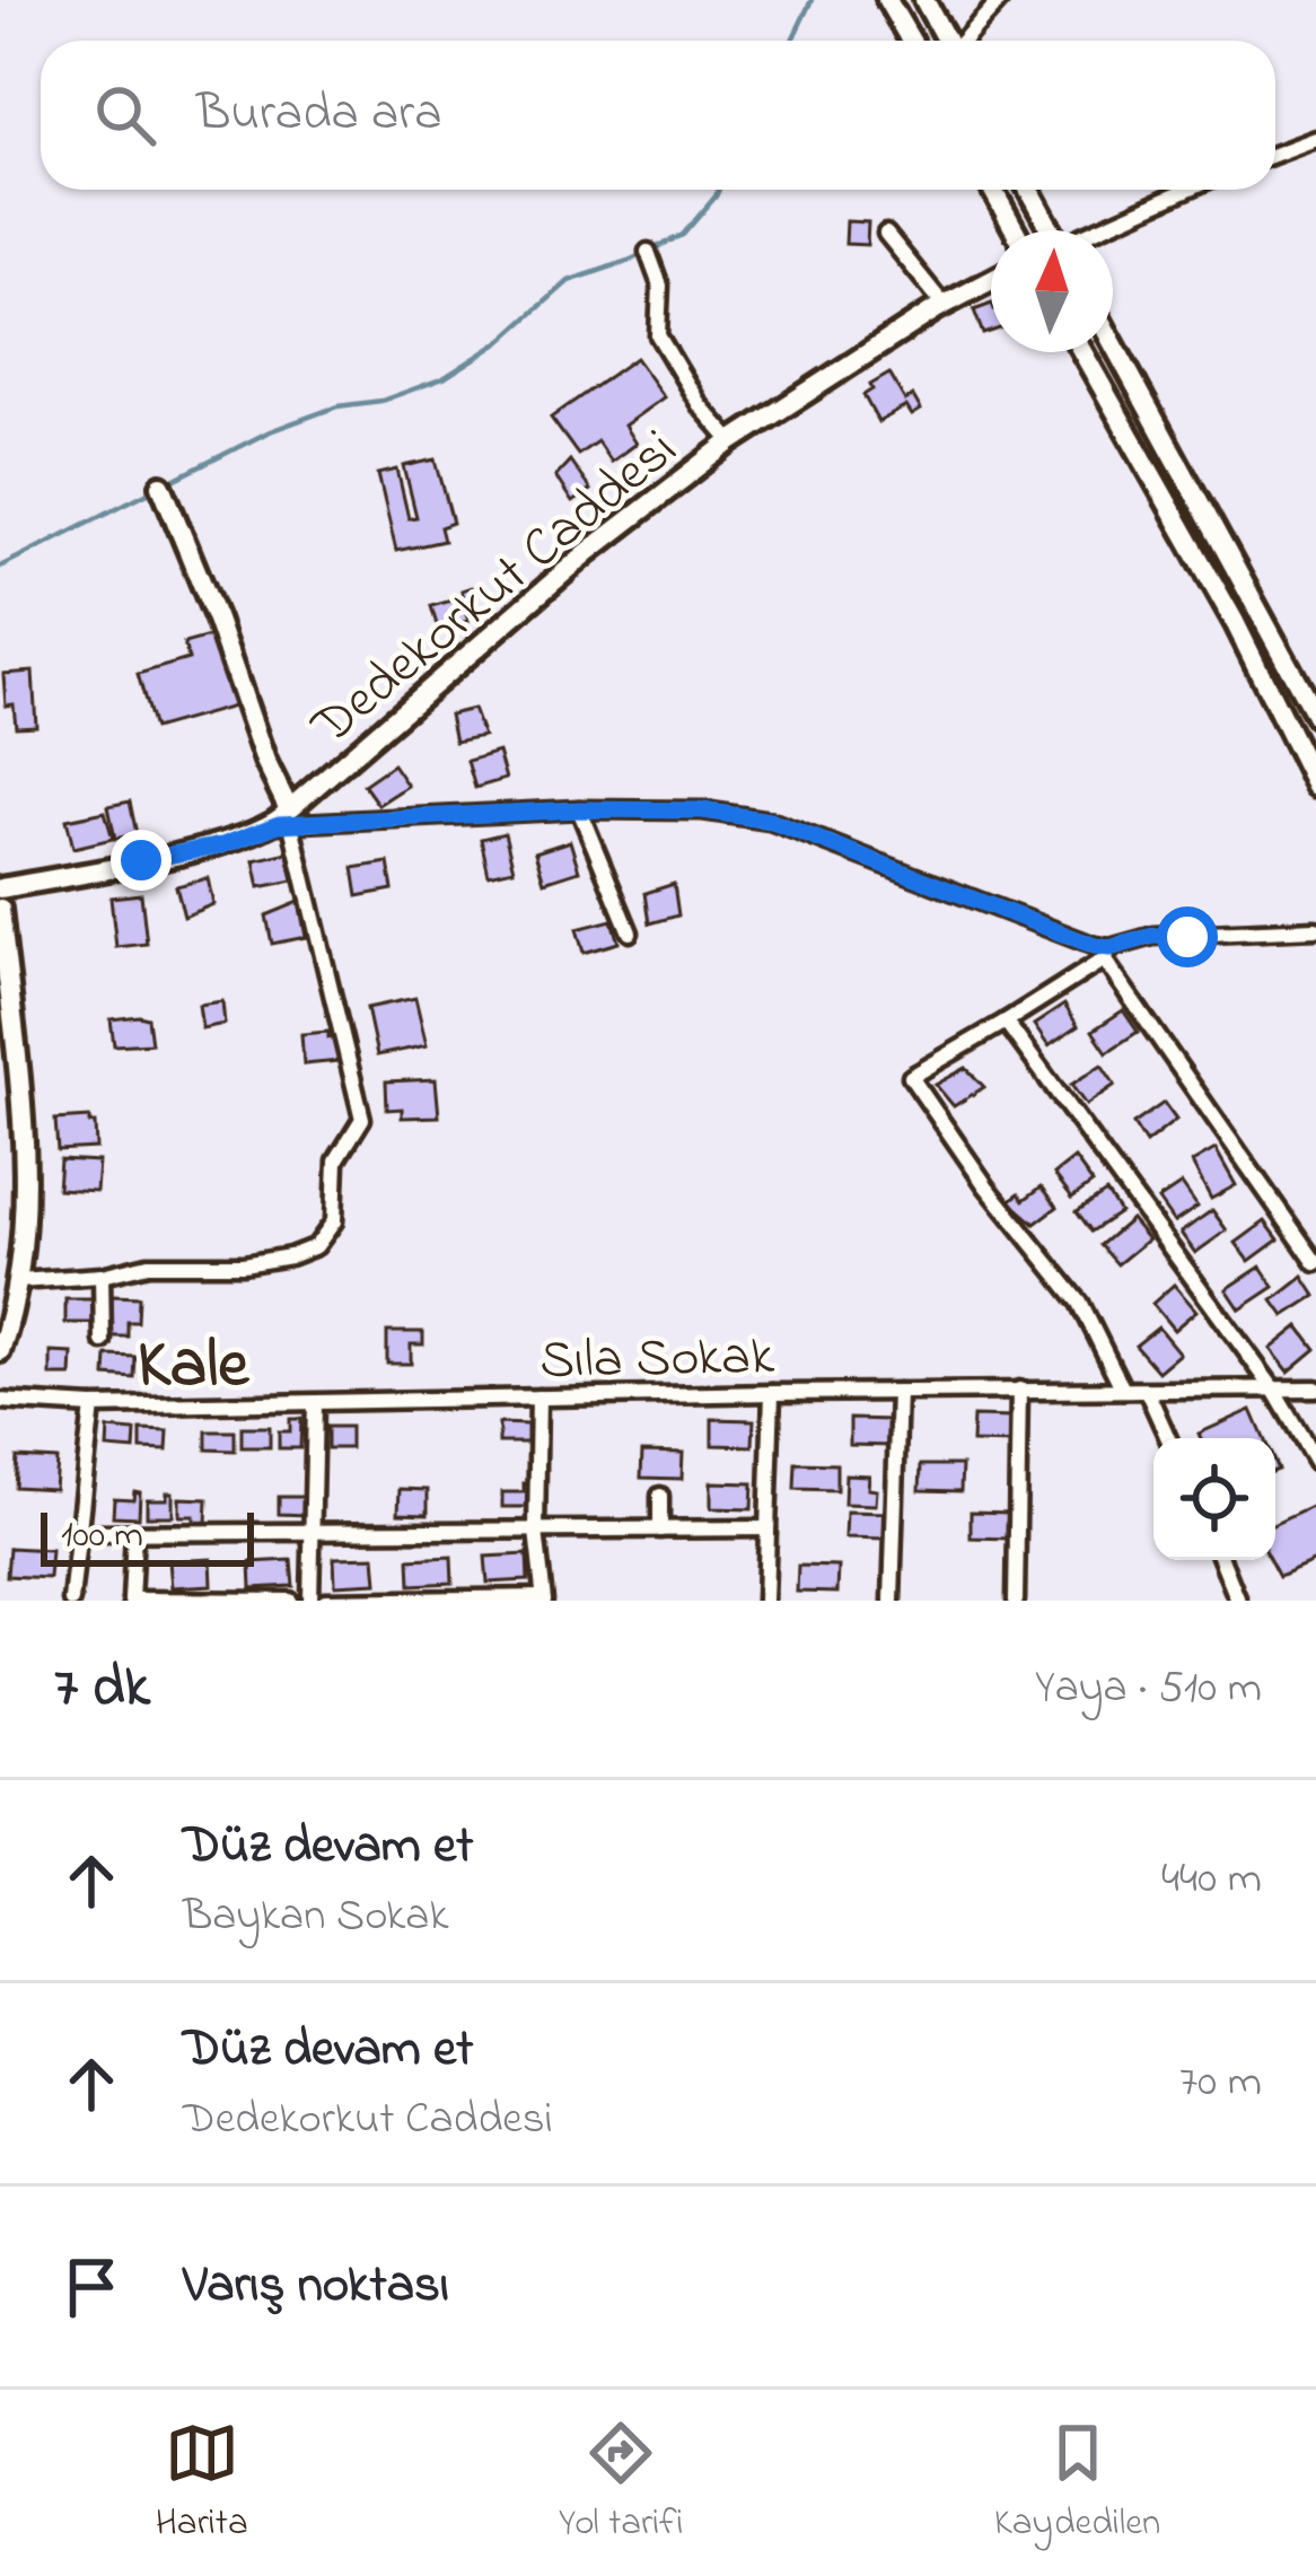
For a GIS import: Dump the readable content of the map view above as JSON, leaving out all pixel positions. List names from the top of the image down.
{
  "streets": {
    "street": ["Dedekorkut Caddesi", "Sıla Sokak"]
  },
  "districts": ["Kale"],
  "scale_bar": "100 m",
  "north": "top",
  "page": {
    "search": "Burada ara",
    "scale": "100 m",
    "heading": ["7 dk", "Yaya · 510 m"],
    "list": [
      ["Düz devam et", "Baykan Sokak", "440 m"],
      ["Düz devam et", "Dedekorkut Caddesi", "70 m"],
      "Varış noktası"
    ],
    "nav": ["Harita", "Yol tarifi", "Kaydedilen"]
  }
}
